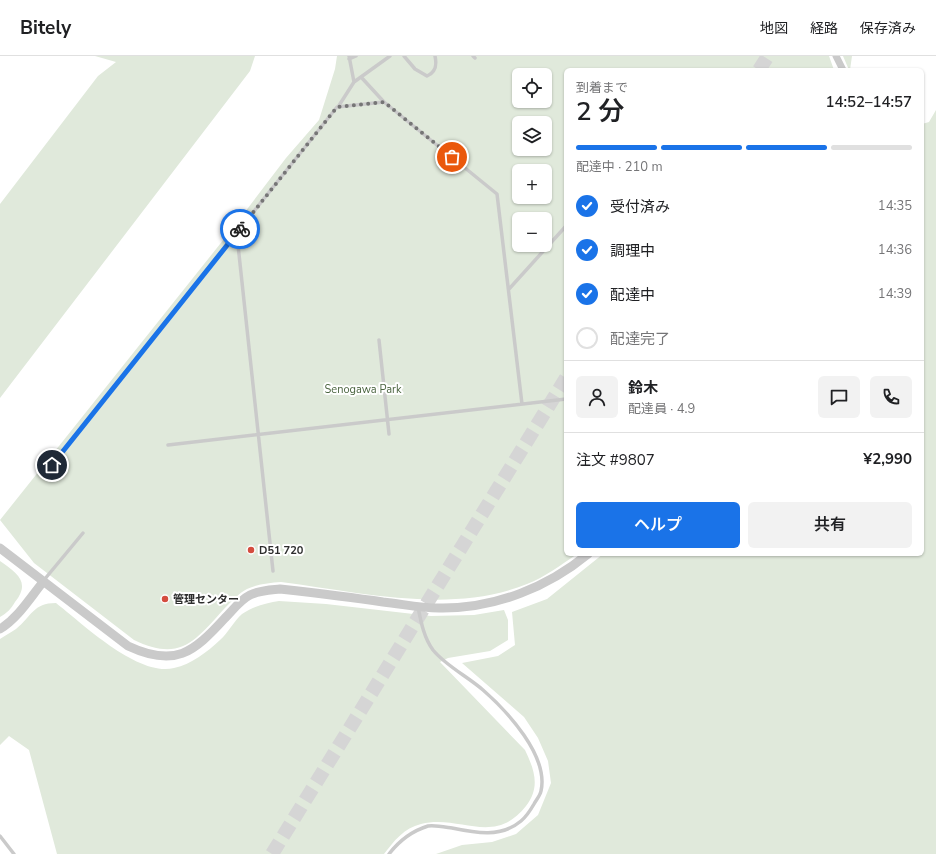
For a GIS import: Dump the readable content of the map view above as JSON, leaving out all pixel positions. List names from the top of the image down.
{
  "parks": ["Senogawa Park"],
  "places": ["D51 720", "管理センター"],
  "page": {
    "header": "Bitely",
    "nav": ["地図", "経路", "保存済み"],
    "map_buttons": ["+", "−"],
    "heading": ["2 分", "到着まで", "14:52–14:57"],
    "panel": [
      "鈴木",
      "配達員 · 4.9",
      "注文 #9807",
      "¥2,990"
    ],
    "bar": "配達中 · 210 m",
    "list": [
      ["受付済み", "14:35"],
      ["調理中", "14:36"],
      ["配達中", "14:39"],
      "配達完了"
    ],
    "buttons": ["ヘルプ", "共有"]
  }
}
